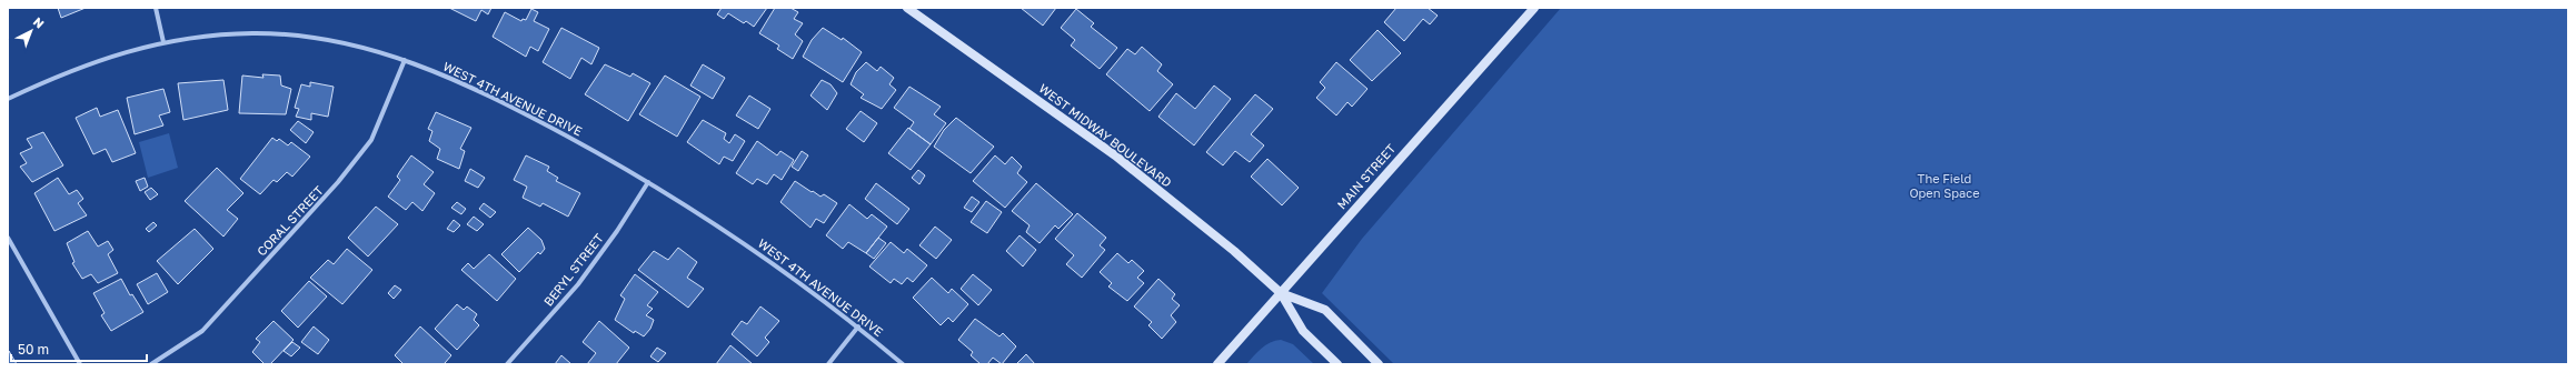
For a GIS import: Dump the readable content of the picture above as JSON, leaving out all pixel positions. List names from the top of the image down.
{
  "streets": {
    "main road": ["WEST MIDWAY BOULEVARD", "MAIN STREET"],
    "street": ["WEST 4TH AVENUE DRIVE", "CORAL STREET", "BERYL STREET"]
  },
  "crossings": [
    ["WEST 4TH AVENUE DRIVE", "CORAL STREET"],
    ["WEST 4TH AVENUE DRIVE", "BERYL STREET"],
    ["WEST MIDWAY BOULEVARD", "MAIN STREET"]
  ],
  "parks": ["The Field Open Space"],
  "scale_bar": "50 m",
  "north": "top right"
}
